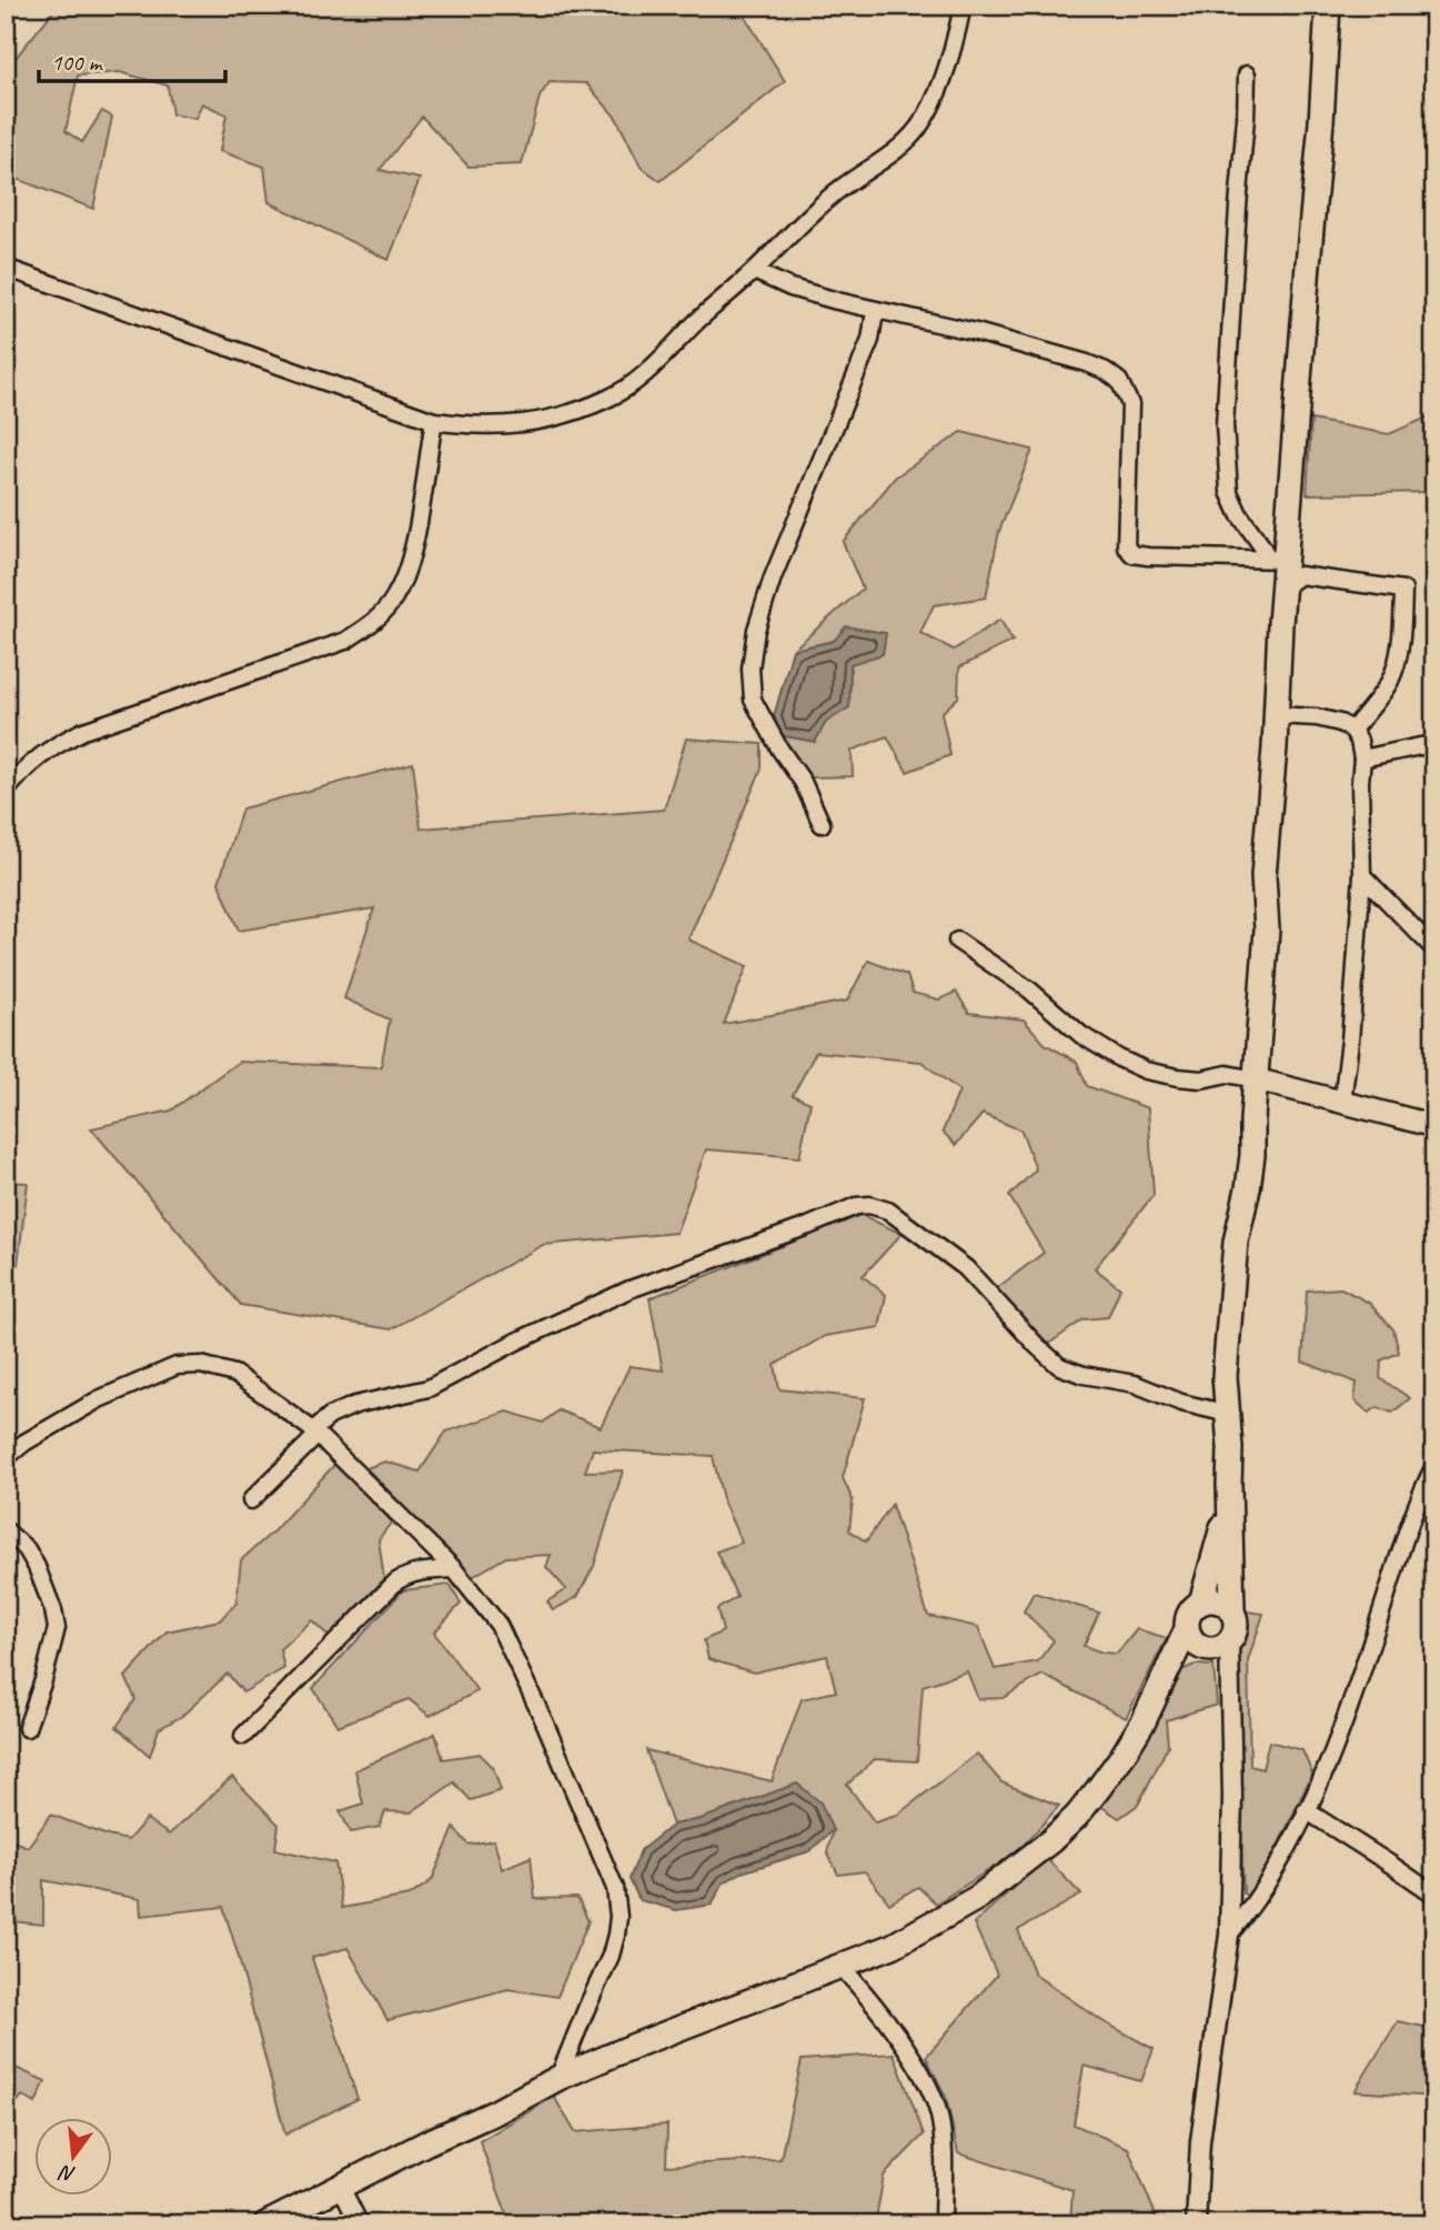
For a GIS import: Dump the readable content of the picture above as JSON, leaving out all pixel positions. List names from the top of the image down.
{
  "scale_bar": "100 m",
  "north": "bottom"
}
